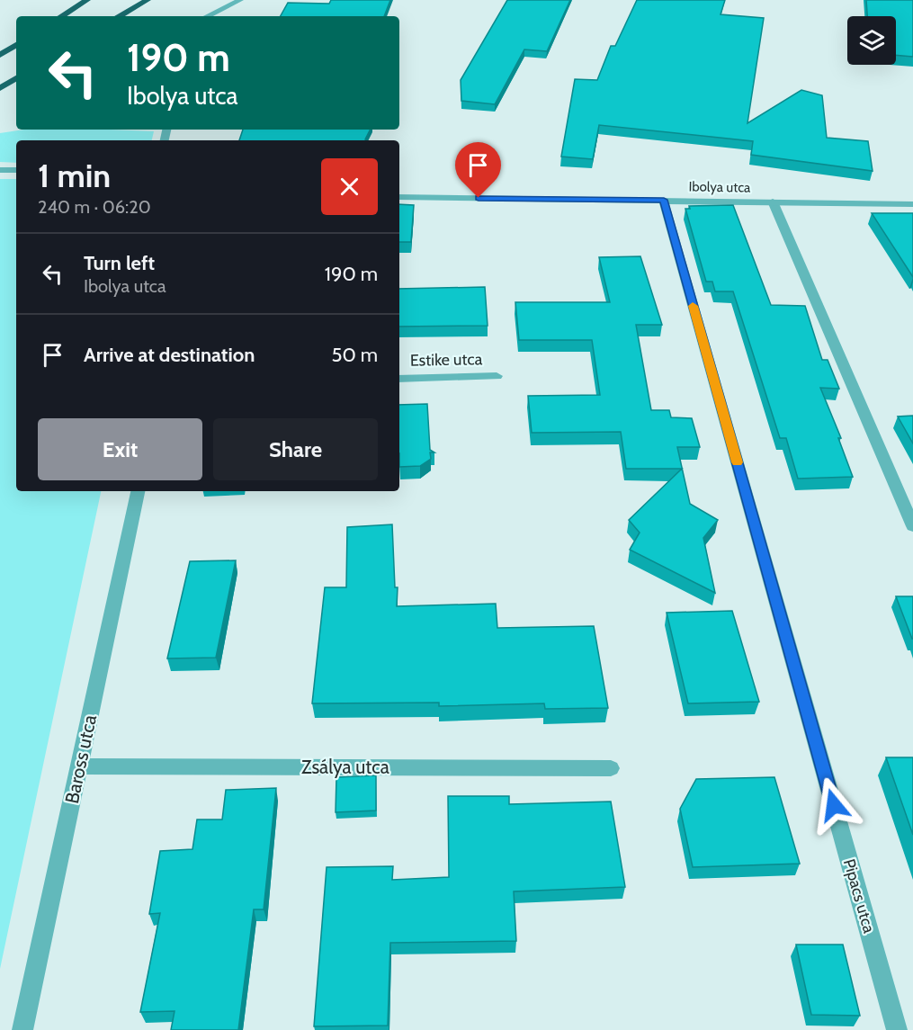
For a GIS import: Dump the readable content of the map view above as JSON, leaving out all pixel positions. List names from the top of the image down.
{
  "streets": {
    "street": [
      "Ibolya utca",
      "Estike utca",
      "Baross utca",
      "Zsálya utca",
      "Pipacs utca"
    ]
  },
  "crossings": [
    ["Ibolya utca", "Pipacs utca"],
    ["Baross utca", "Zsálya utca"]
  ],
  "page": {
    "turn": ["190 m", "Ibolya utca"],
    "heading": ["1 min", "240 m · 06:20"],
    "list": [
      {
        "name": "Turn left",
        "note": "Ibolya utca",
        "value": "190 m"
      },
      {
        "name": "Arrive at destination",
        "value": "50 m"
      }
    ],
    "buttons": ["Exit", "Share"]
  }
}
